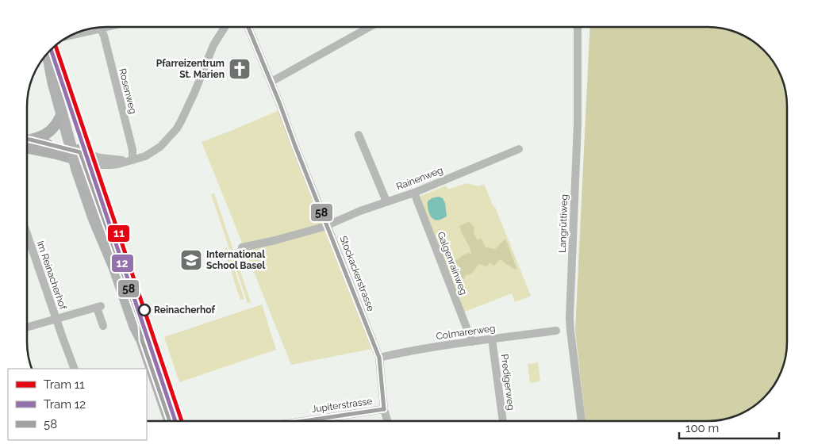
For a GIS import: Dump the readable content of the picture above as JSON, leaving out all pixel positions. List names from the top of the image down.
{
  "streets": {
    "street": [
      "Rosenweg",
      "Rainenweg",
      "Langrüttiweg",
      "Galgenrainweg",
      "Stockackerstrasse",
      "Im Reinacherhof",
      "Colmarerweg",
      "Predigerweg",
      "Jupiterstrasse"
    ]
  },
  "crossings": [
    ["Rainenweg", "Galgenrainweg"],
    ["Rainenweg", "Stockackerstrasse"],
    ["Galgenrainweg", "Colmarerweg"],
    ["Stockackerstrasse", "Colmarerweg"],
    ["Stockackerstrasse", "Jupiterstrasse"],
    ["Colmarerweg", "Predigerweg"]
  ],
  "places": {
    "church": ["Pfarreizentrum St. Marien"],
    "school or university": ["International School Basel"],
    "other": ["Reinacherhof"]
  },
  "lines": ["transit line 58", "tram line 11", "tram line 12"],
  "legend": ["Tram 11", "Tram 12", "58"],
  "scale_bar": "100 m"
}
